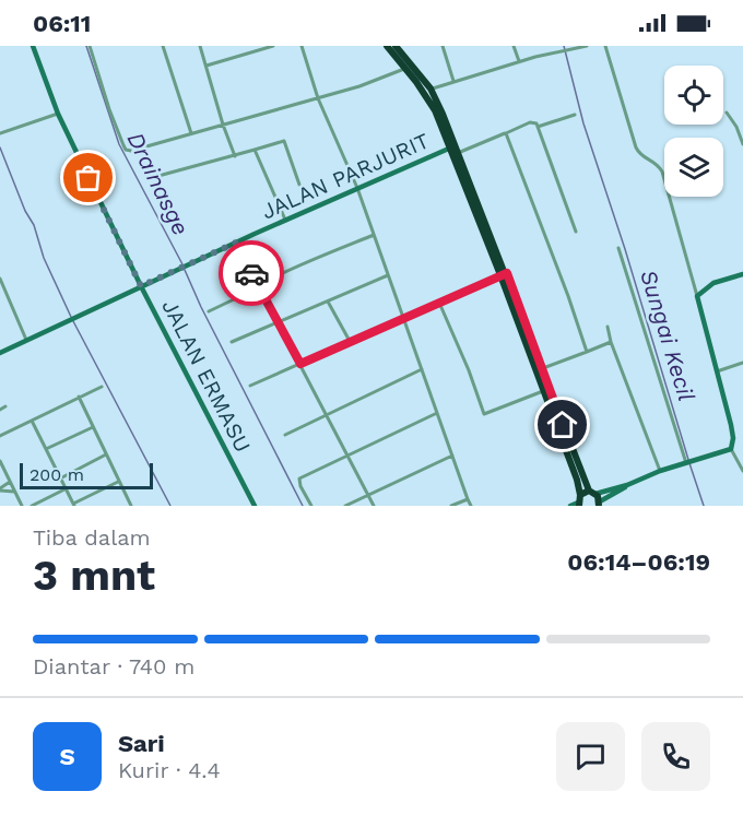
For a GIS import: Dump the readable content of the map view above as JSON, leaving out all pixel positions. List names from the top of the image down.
{
  "streets": {
    "street": ["JALAN PARJURIT", "JALAN ERMASU"]
  },
  "crossings": [
    ["JALAN PARJURIT", "JALAN ERMASU"]
  ],
  "water": ["Drainasge", "Sungai Kecil"],
  "scale_bar": "200 m",
  "page": {
    "status": "06:11",
    "scale": "200 m",
    "heading": ["3 mnt", "Tiba dalam", "06:14–06:19"],
    "panel": ["Sari", "Kurir · 4.4"],
    "bar": "Diantar · 740 m",
    "round": "S"
  }
}
